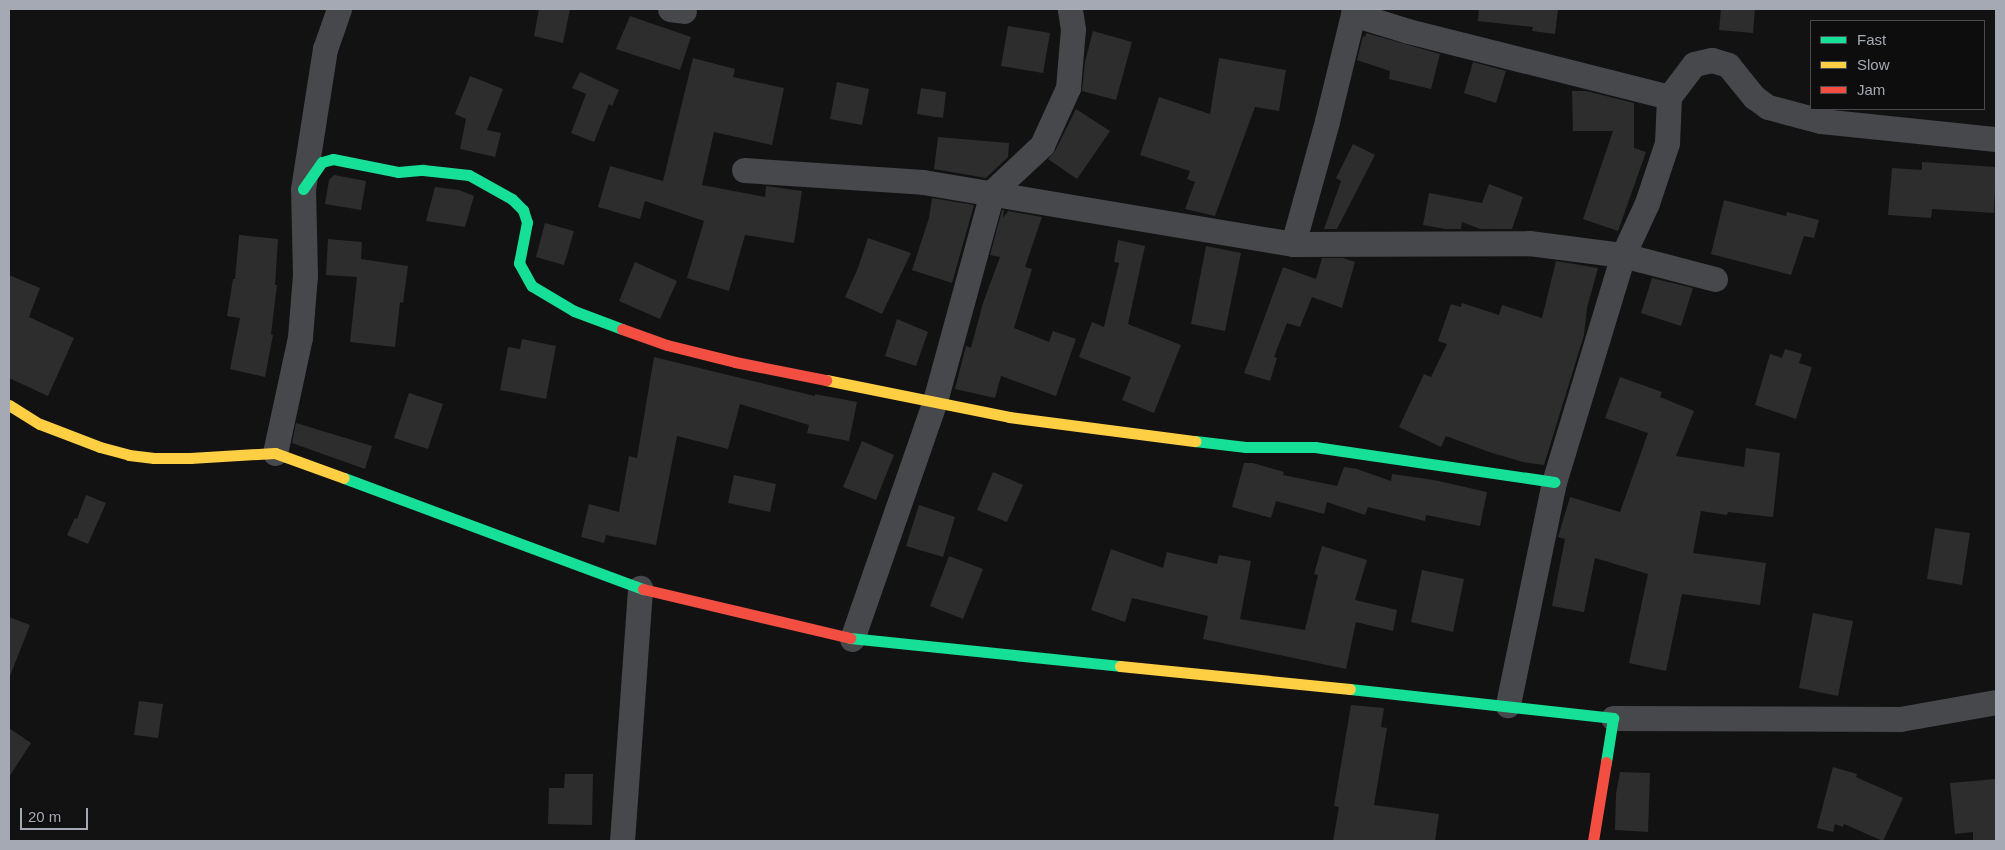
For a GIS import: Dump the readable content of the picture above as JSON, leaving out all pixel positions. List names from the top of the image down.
{
  "legend": ["Fast", "Slow", "Jam"],
  "scale_bar": "20 m"
}
